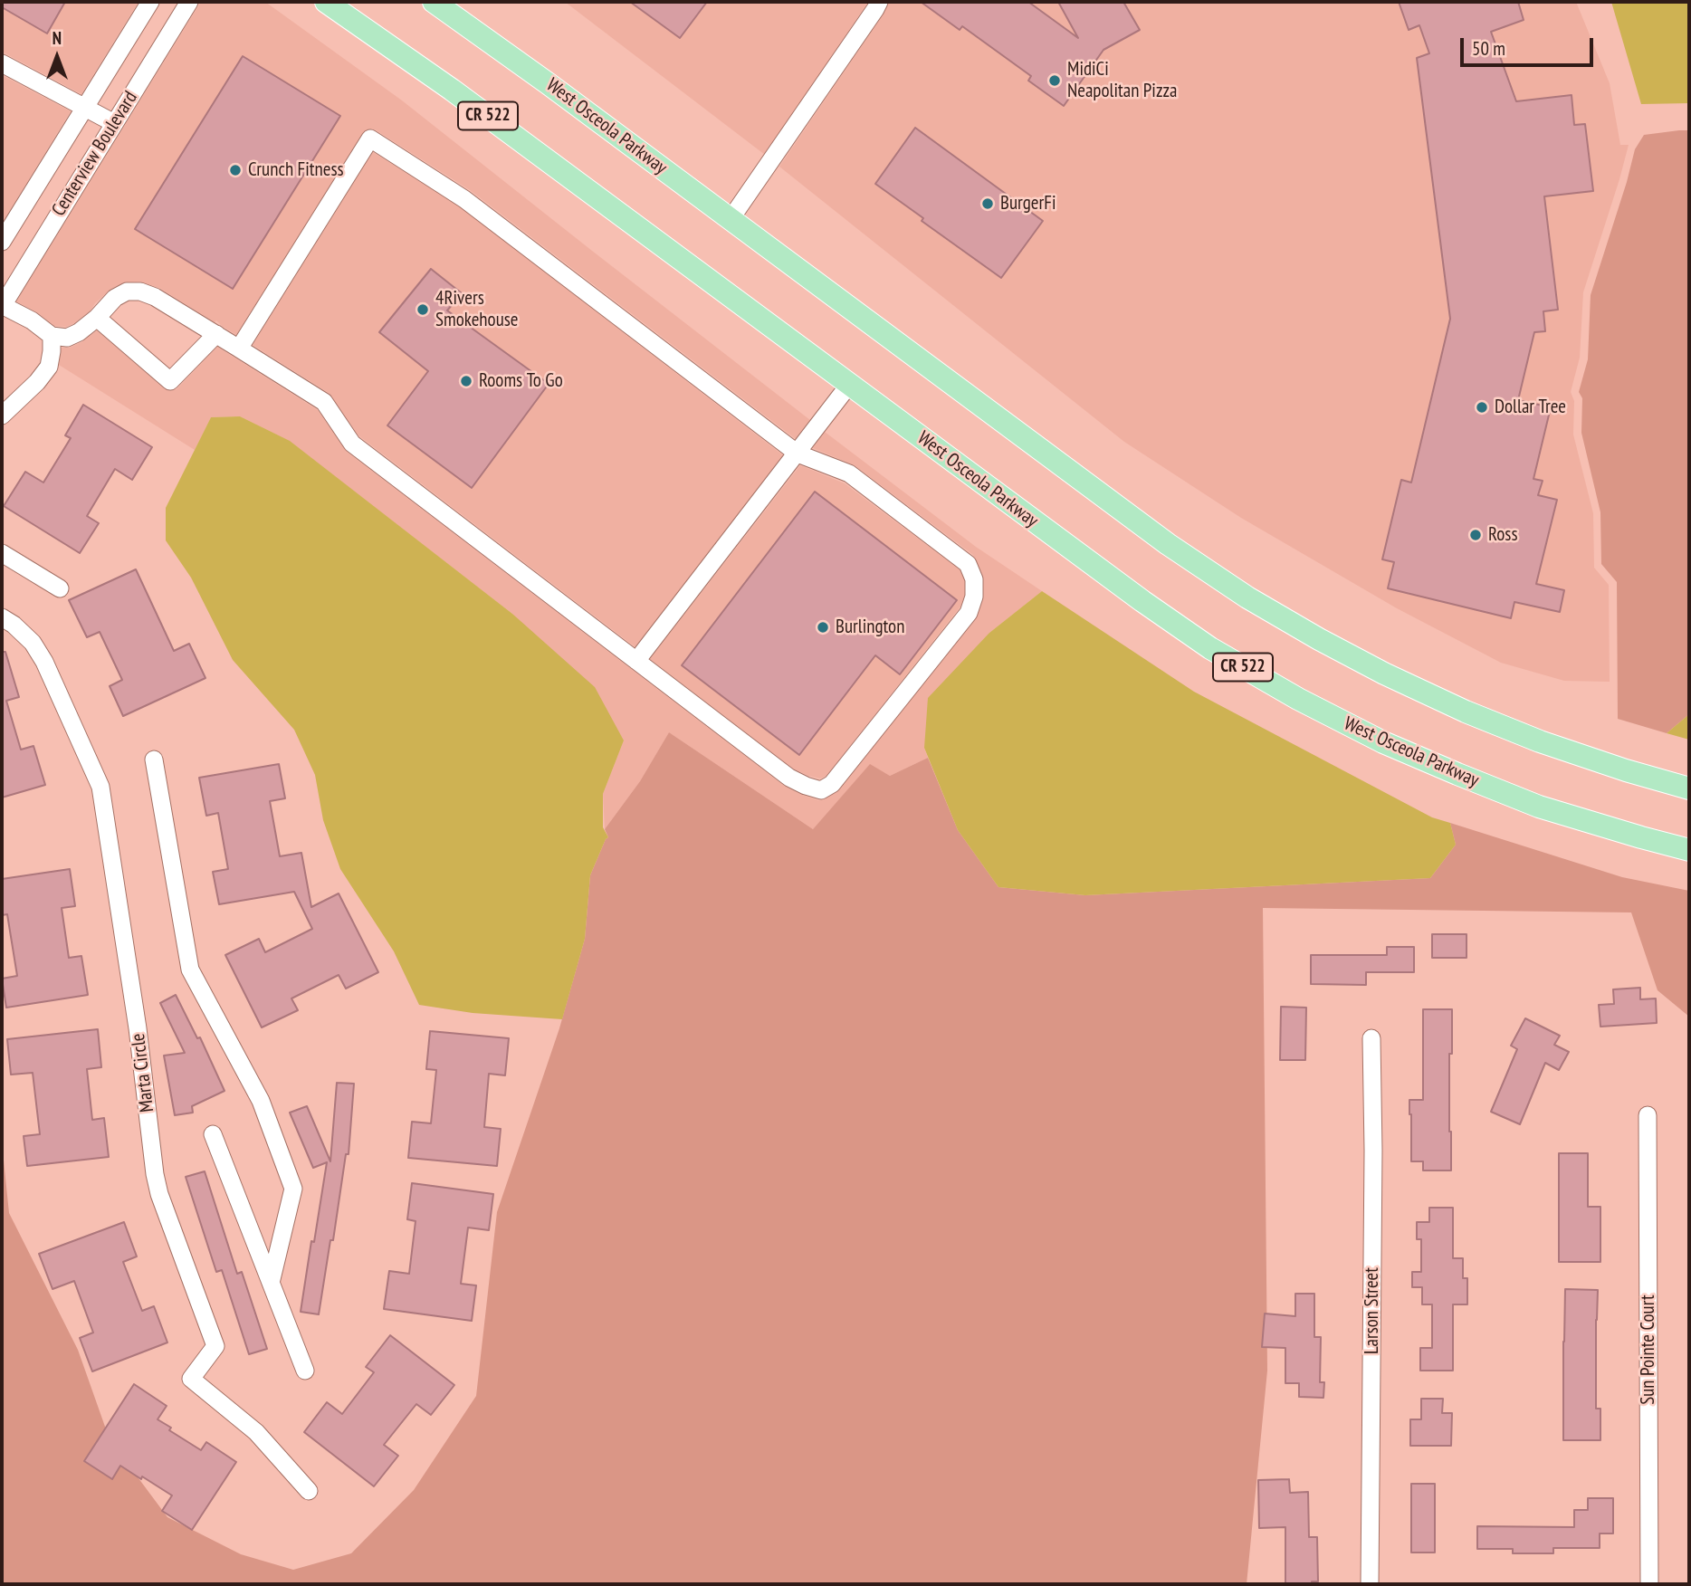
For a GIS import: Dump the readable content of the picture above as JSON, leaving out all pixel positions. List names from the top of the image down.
{
  "streets": {
    "main road": ["CR 522", "West Osceola Parkway"],
    "street": [
      "Centerview Boulevard",
      "Marta Circle",
      "Larson Street",
      "Sun Pointe Court"
    ]
  },
  "places": [
    "MidiCi Neapolitan Pizza",
    "Crunch Fitness",
    "BurgerFi",
    "4Rivers Smokehouse",
    "Rooms To Go",
    "Dollar Tree",
    "Ross",
    "Burlington"
  ],
  "scale_bar": "50 m",
  "north": "top"
}
